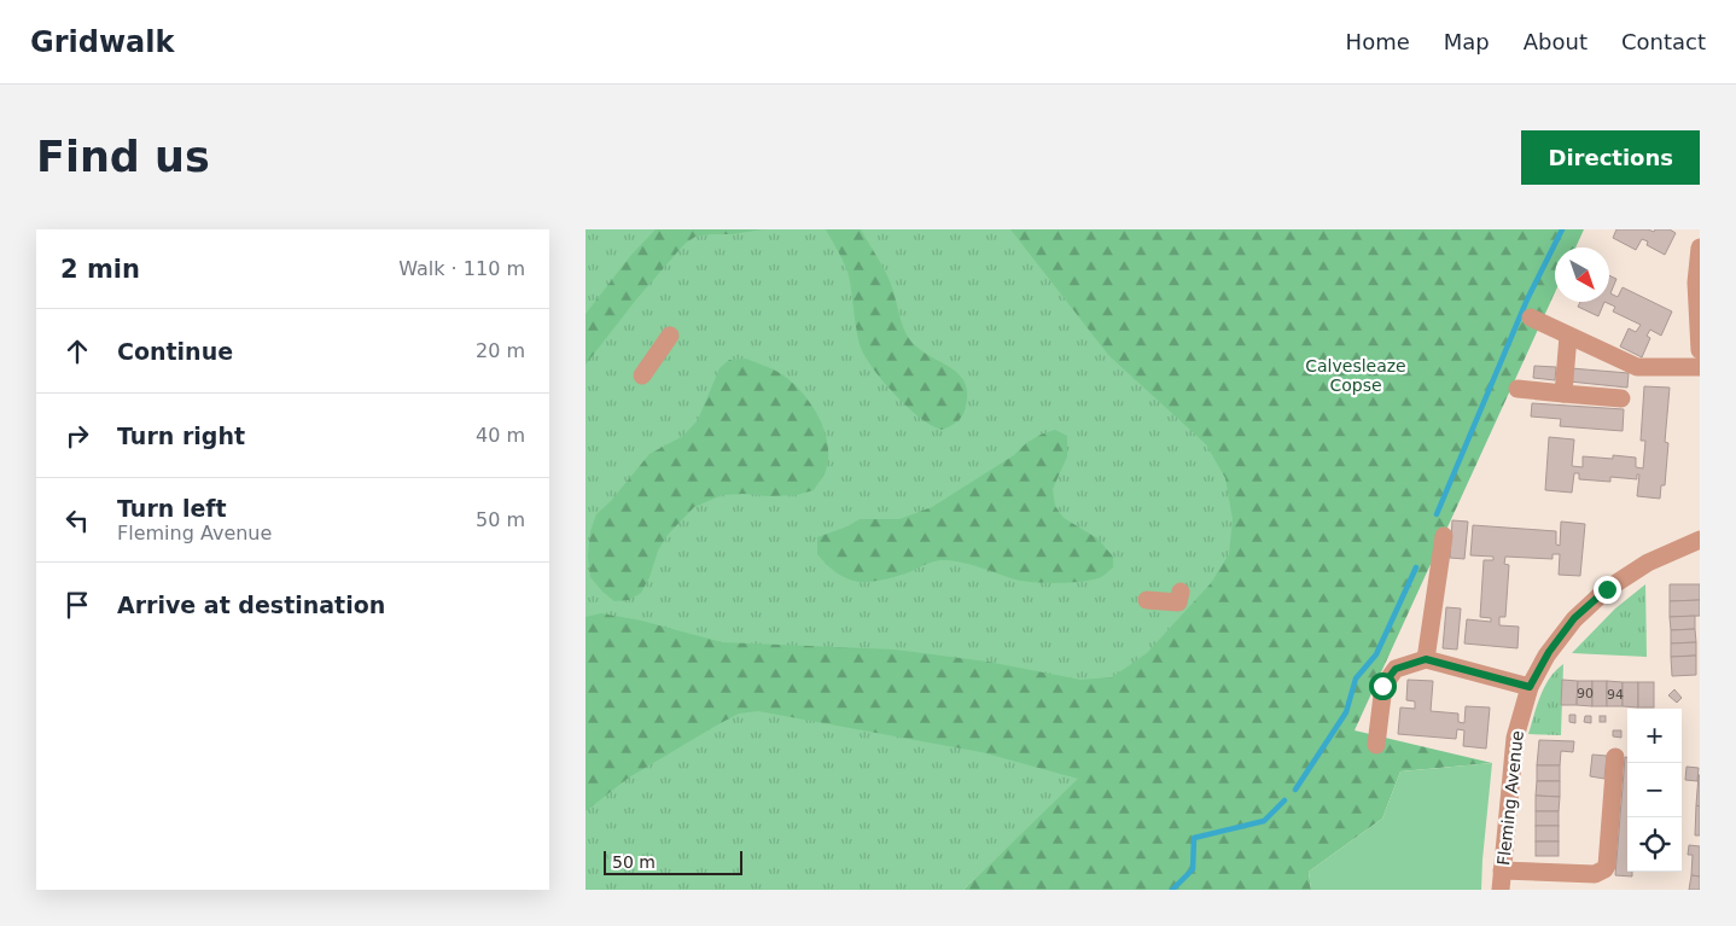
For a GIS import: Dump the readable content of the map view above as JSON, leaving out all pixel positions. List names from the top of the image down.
{
  "streets": {
    "street": ["Fleming Avenue"]
  },
  "parks": ["Calvesleaze Copse"],
  "house_numbers": ["90", "94"],
  "scale_bar": "50 m",
  "north": "bottom right",
  "page": {
    "header": "Gridwalk",
    "nav": [
      "Home",
      "Map",
      "About",
      "Contact"
    ],
    "buttons": "Directions",
    "title": "Find us",
    "heading": ["2 min", "Walk · 110 m"],
    "list": [
      ["Continue", "20 m"],
      ["Turn right", "40 m"],
      ["Turn left", "Fleming Avenue", "50 m"],
      "Arrive at destination"
    ],
    "map_buttons": ["+", "−"],
    "scale": "50 m"
  }
}
